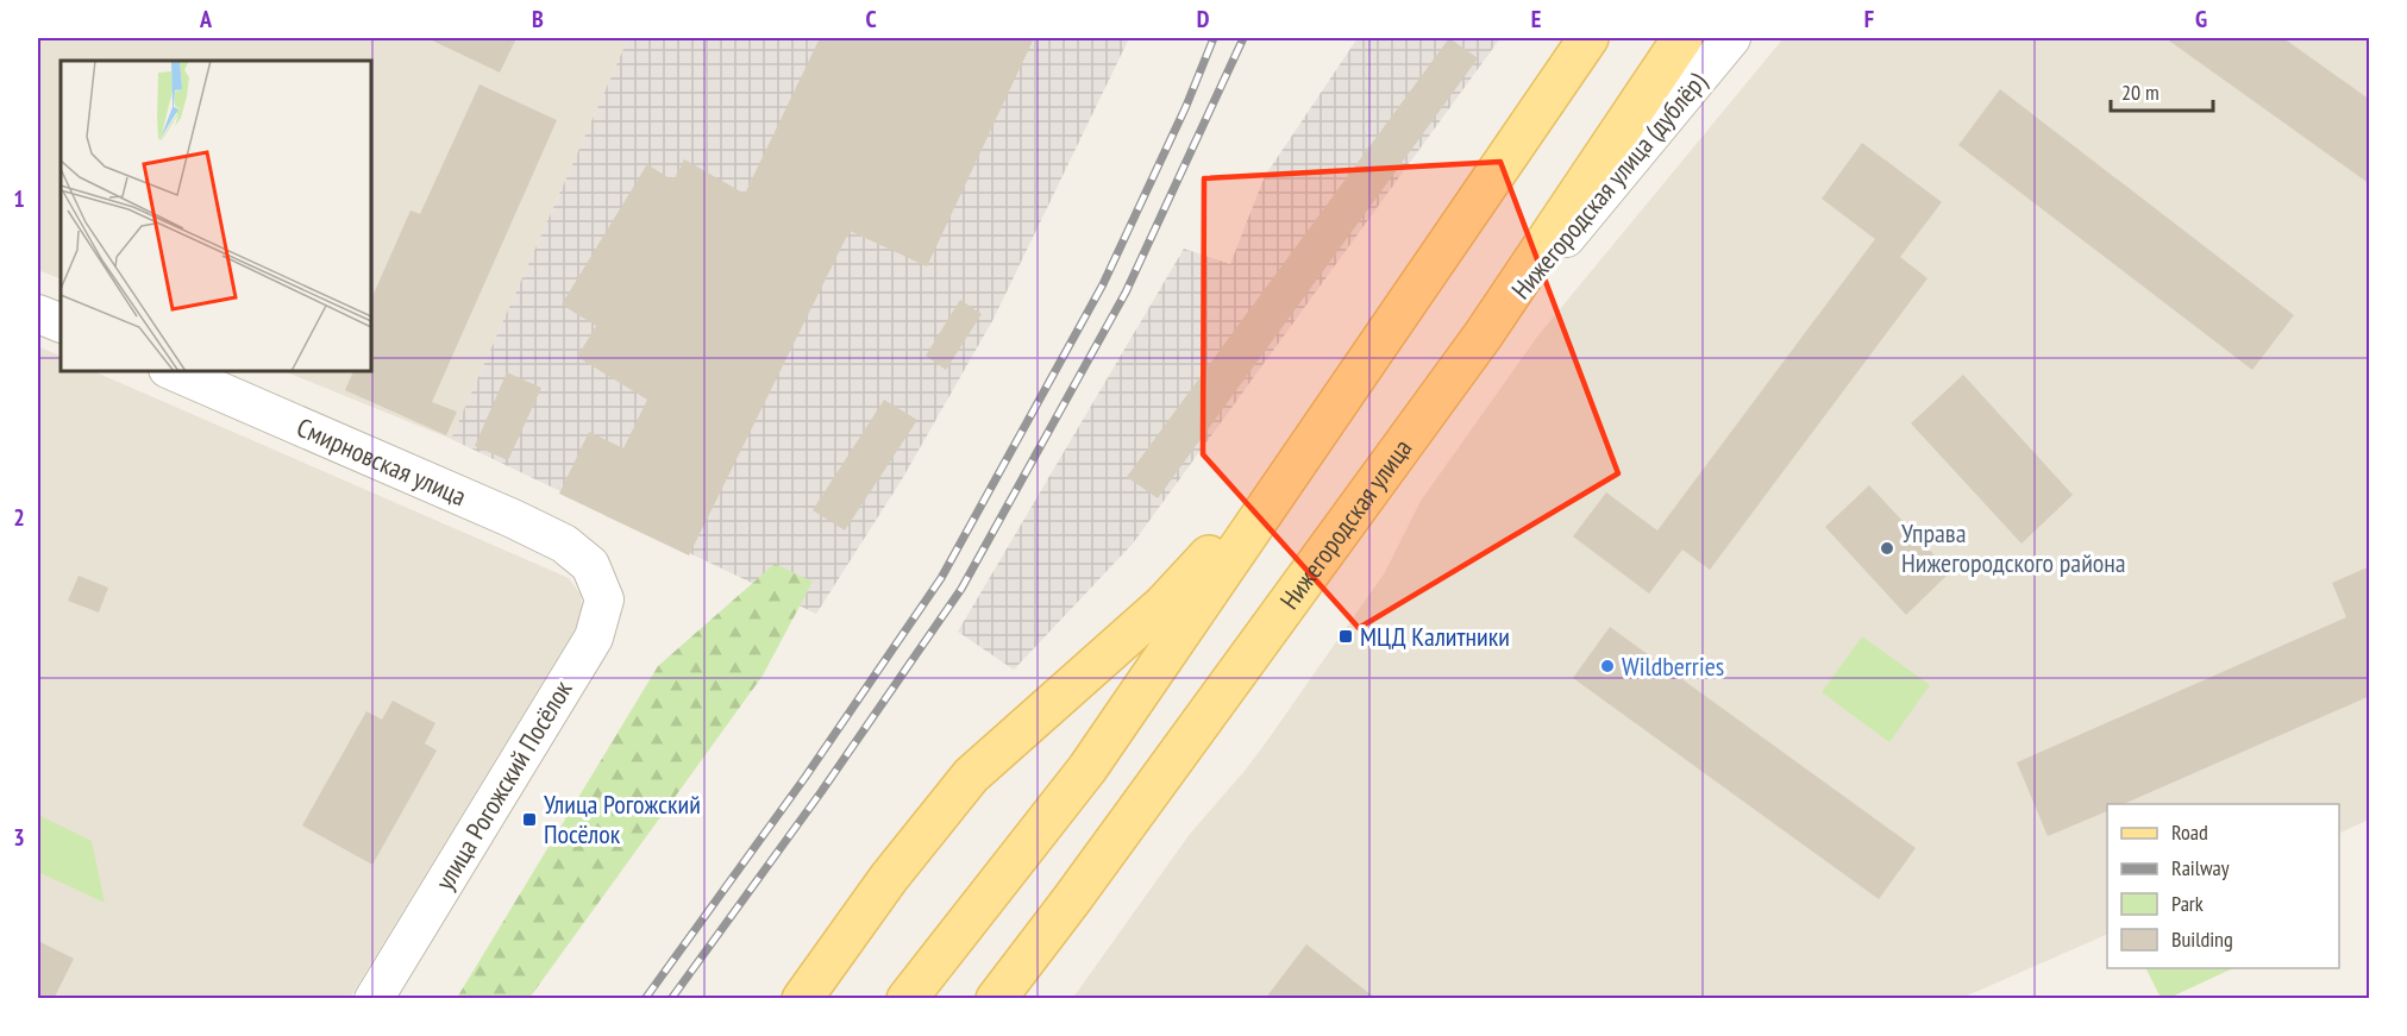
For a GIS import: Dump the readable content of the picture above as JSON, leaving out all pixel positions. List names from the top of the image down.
{
  "streets": {
    "main road": ["Нижегородская улица"],
    "street": ["Нижегородская улица (дублёр)", "Смирновская улица", "улица Рогожский Посёлок"]
  },
  "crossings": [
    ["Нижегородская улица (дублёр)", "Нижегородская улица"],
    ["Смирновская улица", "улица Рогожский Посёлок"]
  ],
  "places": {
    "other": ["Управа Нижегородского района", "Wildberries"],
    "transit": ["МЦД Калитники", "Улица Рогожский Посёлок"]
  },
  "legend": [
    "Road",
    "Railway",
    "Park",
    "Building"
  ],
  "scale_bar": "20 m",
  "grid": {
    "columns": [
      "A",
      "B",
      "C",
      "D",
      "E",
      "F",
      "G"
    ],
    "rows": ["1", "2", "3"]
  }
}
